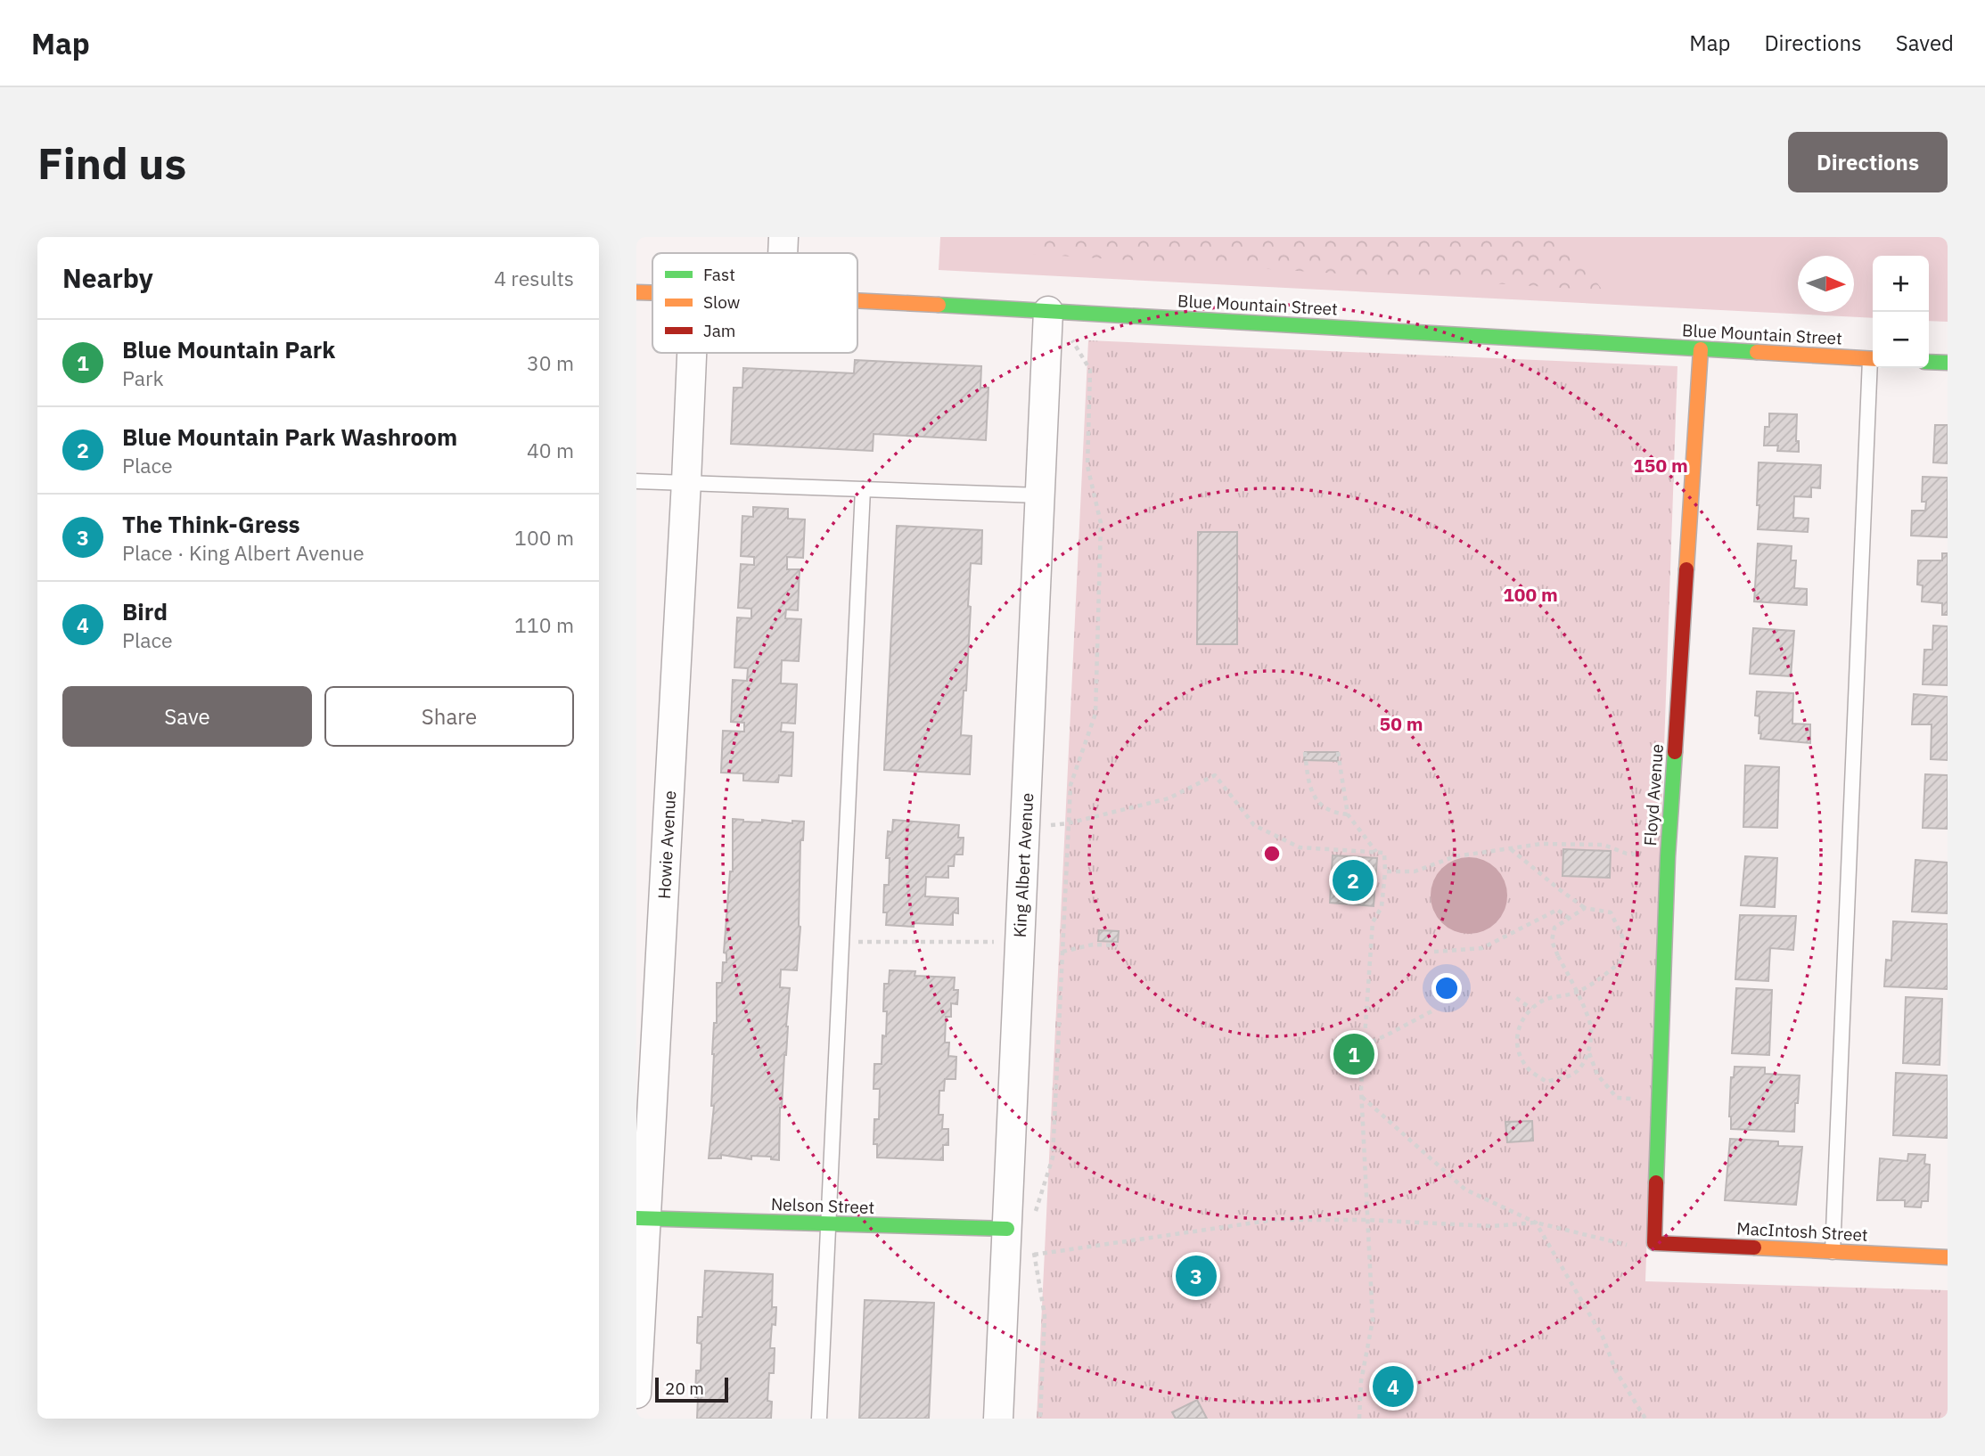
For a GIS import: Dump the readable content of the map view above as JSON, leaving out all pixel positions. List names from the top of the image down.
{
  "streets": {
    "street": [
      "Blue Mountain Street",
      "Floyd Avenue",
      "Howie Avenue",
      "King Albert Avenue",
      "Nelson Street",
      "MacIntosh Street"
    ]
  },
  "crossings": [
    ["Blue Mountain Street", "Floyd Avenue"],
    ["Blue Mountain Street", "King Albert Avenue"],
    ["Floyd Avenue", "MacIntosh Street"],
    ["Howie Avenue", "Nelson Street"],
    ["King Albert Avenue", "Nelson Street"]
  ],
  "legend": ["Fast", "Slow", "Jam"],
  "scale_bar": "20 m",
  "north": "right",
  "page": {
    "header": "Map",
    "nav": ["Map", "Directions", "Saved"],
    "buttons": [
      "Directions",
      ["Save", "Share"]
    ],
    "title": "Find us",
    "heading": ["Nearby", "4 results"],
    "map_buttons": ["+", "−"],
    "list": [
      {
        "mark": "1",
        "name": "Blue Mountain Park",
        "note": "Park",
        "value": "30 m"
      },
      {
        "mark": "2",
        "name": "Blue Mountain Park Washroom",
        "note": "Place",
        "value": "40 m"
      },
      {
        "mark": "3",
        "name": "The Think-Gress",
        "note": "Place · King Albert Avenue",
        "value": "100 m"
      },
      {
        "mark": "4",
        "name": "Bird",
        "note": "Place",
        "value": "110 m"
      }
    ],
    "pins": [
      "2",
      "1",
      "3",
      "4"
    ],
    "scale": "20 m"
  },
  "rings": ["150 m", "100 m", "50 m"]
}
